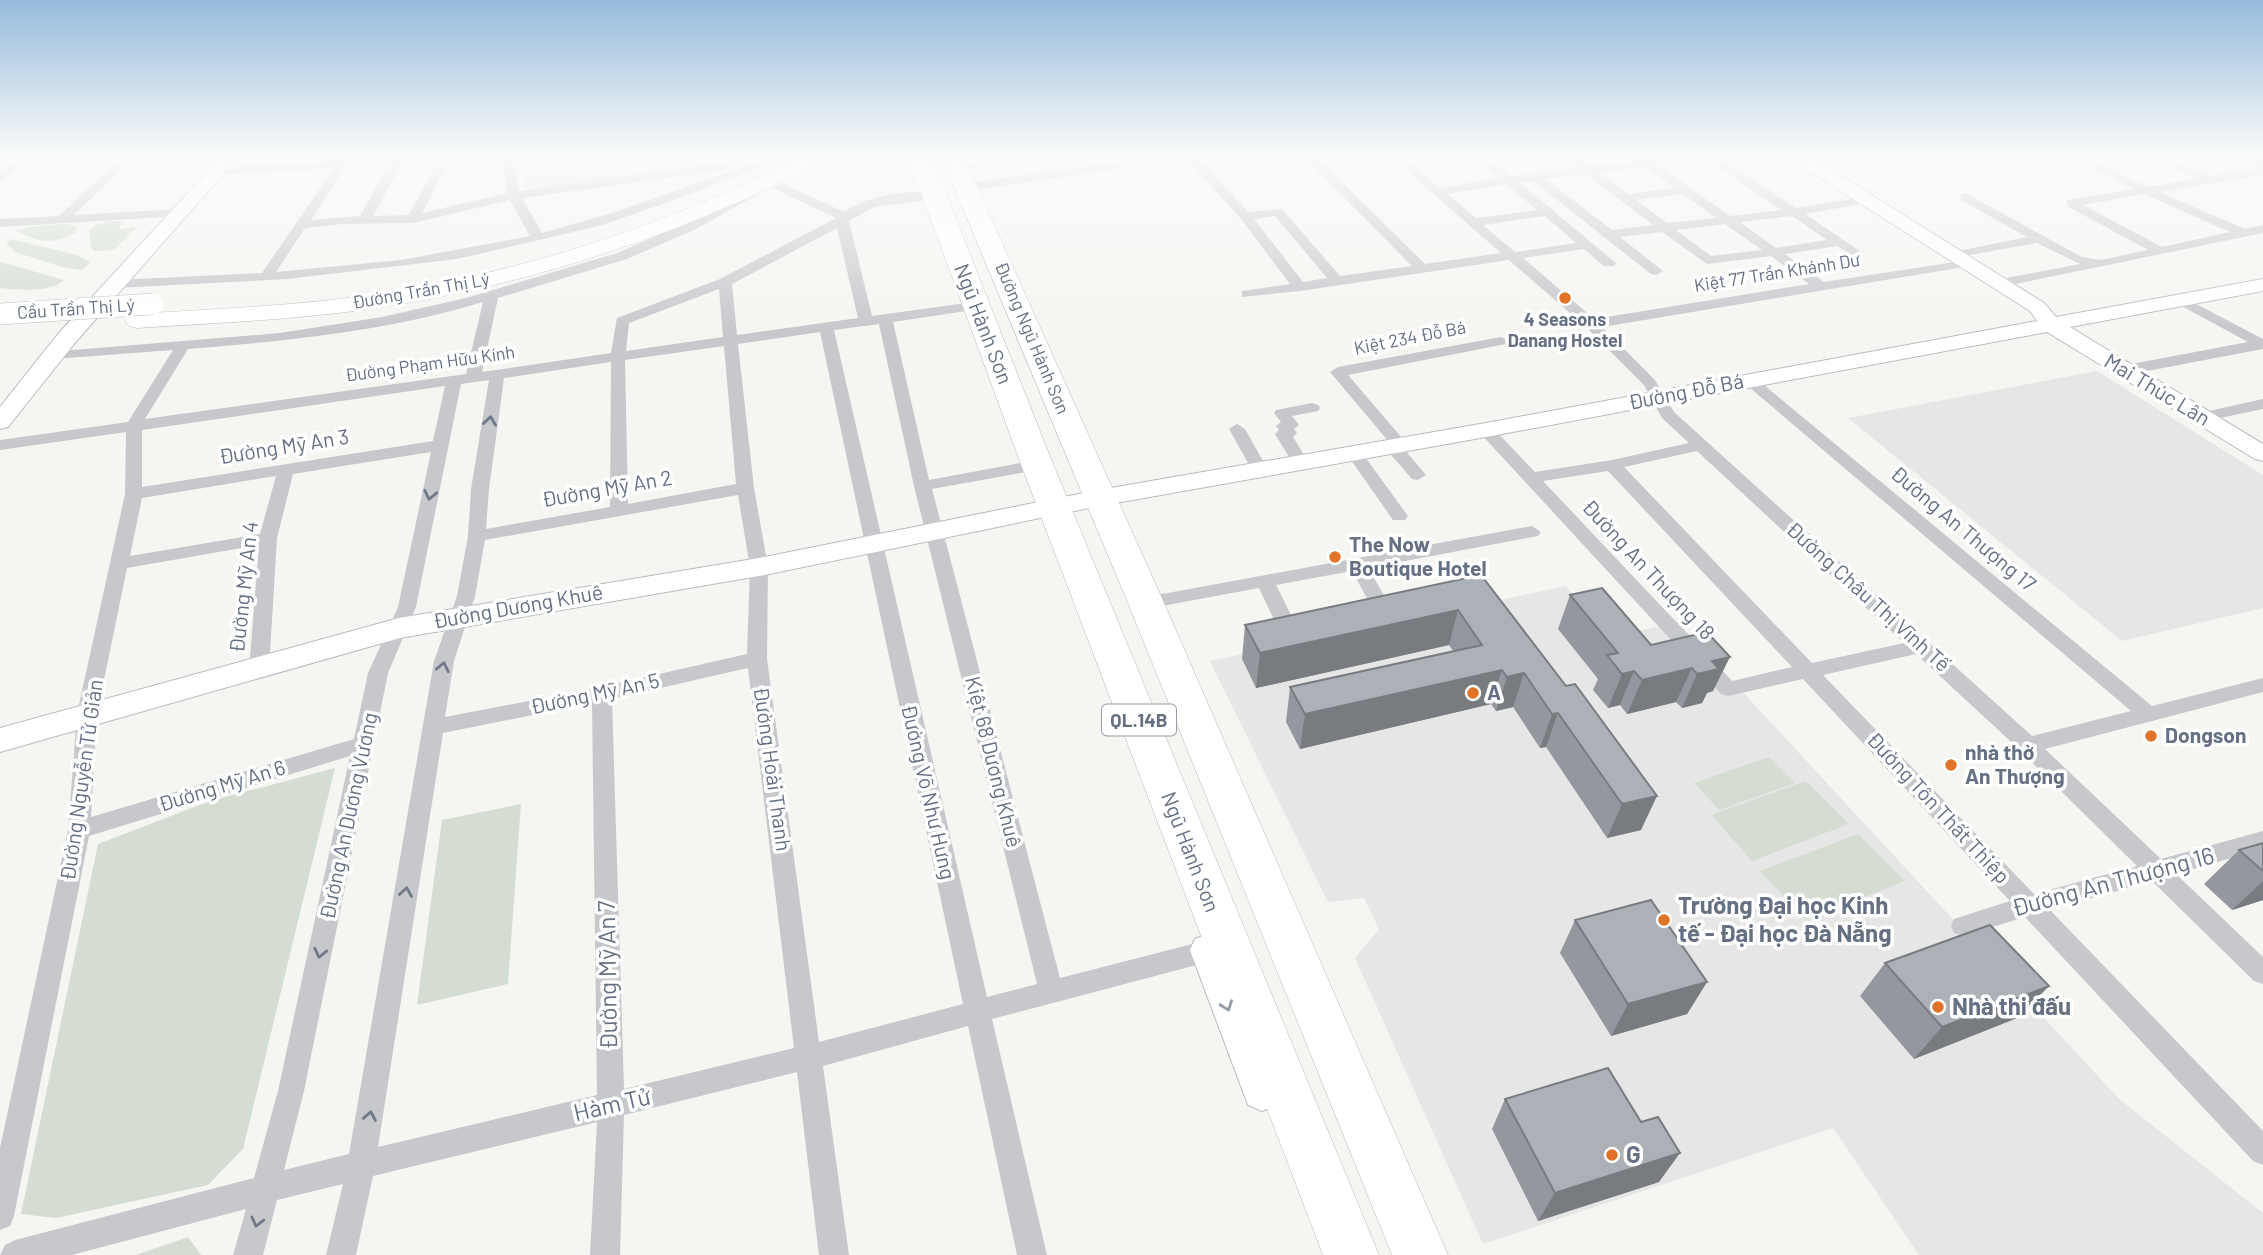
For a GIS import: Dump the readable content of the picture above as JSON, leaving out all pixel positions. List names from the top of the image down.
{
  "streets": {
    "highway": ["Ngũ Hành Sơn", "QL.14B"],
    "main road": ["Đường Trần Thị Lý", "Cầu Trần Thị Lý"],
    "street": [
      "Kiệt 77 Trần Khánh Dư",
      "Kiệt 234 Đỗ Bá",
      "Đường Phạm Hữu Kính",
      "Mai Thúc Lân",
      "Đường Đỗ Bá",
      "Đường Mỹ An 3",
      "Đường Mỹ An 2",
      "Đường An Thượng 17",
      "Đường An Thượng 18",
      "Đường Mỹ An 4",
      "Đường Châu Thị Vĩnh Tế",
      "Đường Dương Khuê",
      "Đường Mỹ An 5",
      "Kiệt 68 Dương Khuê",
      "Đường Hoài Thanh",
      "Đường Nguyễn Tử Giản",
      "Đường Mỹ An 6",
      "Đường Võ Như Hưng",
      "Đường Tôn Thất Thiệp",
      "Đường An Dương Vương",
      "Đường An Thượng 16",
      "Đường Mỹ An 7",
      "Hàm Tử"
    ]
  },
  "crossings": [
    ["Kiệt 77 Trần Khánh Dư", "Mai Thúc Lân"],
    ["Kiệt 77 Trần Khánh Dư", "Đường Châu Thị Vĩnh Tế"],
    ["Đường Trần Thị Lý", "Cầu Trần Thị Lý"],
    ["Ngũ Hành Sơn", "Đường Phạm Hữu Kính"],
    ["Ngũ Hành Sơn", "Đường Đỗ Bá"],
    ["Ngũ Hành Sơn", "Đường Dương Khuê"],
    ["Ngũ Hành Sơn", "Hàm Tử"],
    ["Kiệt 234 Đỗ Bá", "Đường Đỗ Bá"],
    ["Đường Phạm Hữu Kính", "Đường Hoài Thanh"],
    ["Đường Phạm Hữu Kính", "Đường Nguyễn Tử Giản"],
    ["Đường Phạm Hữu Kính", "Đường Võ Như Hưng"],
    ["Đường Phạm Hữu Kính", "Đường An Dương Vương"],
    ["Mai Thúc Lân", "Đường Đỗ Bá"],
    ["Đường Đỗ Bá", "Đường An Thượng 17"],
    ["Đường Đỗ Bá", "Đường An Thượng 18"],
    ["Đường Đỗ Bá", "Đường Châu Thị Vĩnh Tế"],
    ["Đường Đỗ Bá", "Đường Dương Khuê"],
    ["Đường Đỗ Bá", "QL.14B"],
    ["Đường Mỹ An 3", "Đường Mỹ An 4"],
    ["Đường Mỹ An 3", "Đường Nguyễn Tử Giản"],
    ["Đường Mỹ An 3", "Đường An Dương Vương"],
    ["Đường Mỹ An 2", "Đường Hoài Thanh"],
    ["Đường An Thượng 18", "Đường Châu Thị Vĩnh Tế"],
    ["Đường An Thượng 18", "Đường Tôn Thất Thiệp"],
    ["Đường Mỹ An 4", "Đường Dương Khuê"],
    ["Đường Châu Thị Vĩnh Tế", "Đường An Thượng 16"],
    ["Đường Dương Khuê", "Kiệt 68 Dương Khuê"],
    ["Đường Dương Khuê", "Đường Hoài Thanh"],
    ["Đường Dương Khuê", "Đường Nguyễn Tử Giản"],
    ["Đường Dương Khuê", "Đường Võ Như Hưng"],
    ["Đường Dương Khuê", "Đường An Dương Vương"],
    ["Đường Mỹ An 5", "Đường Hoài Thanh"],
    ["Đường Mỹ An 5", "Đường Mỹ An 7"],
    ["Kiệt 68 Dương Khuê", "Hàm Tử"],
    ["Đường Hoài Thanh", "Hàm Tử"],
    ["Đường Nguyễn Tử Giản", "Đường Mỹ An 6"],
    ["Đường Mỹ An 6", "Đường An Dương Vương"],
    ["Đường Võ Như Hưng", "Hàm Tử"],
    ["Đường Tôn Thất Thiệp", "Đường An Thượng 16"],
    ["Đường An Dương Vương", "Hàm Tử"],
    ["Đường Mỹ An 7", "Hàm Tử"]
  ],
  "places": [
    "4 Seasons Danang Hostel",
    "The Now Boutique Hotel",
    "A",
    "Dongson",
    "nhà thờ An Thượng",
    "Trường Đại học Kinh tế - Đại học Đà Nẵng",
    "Nhà thi đấu",
    "G"
  ]
}
